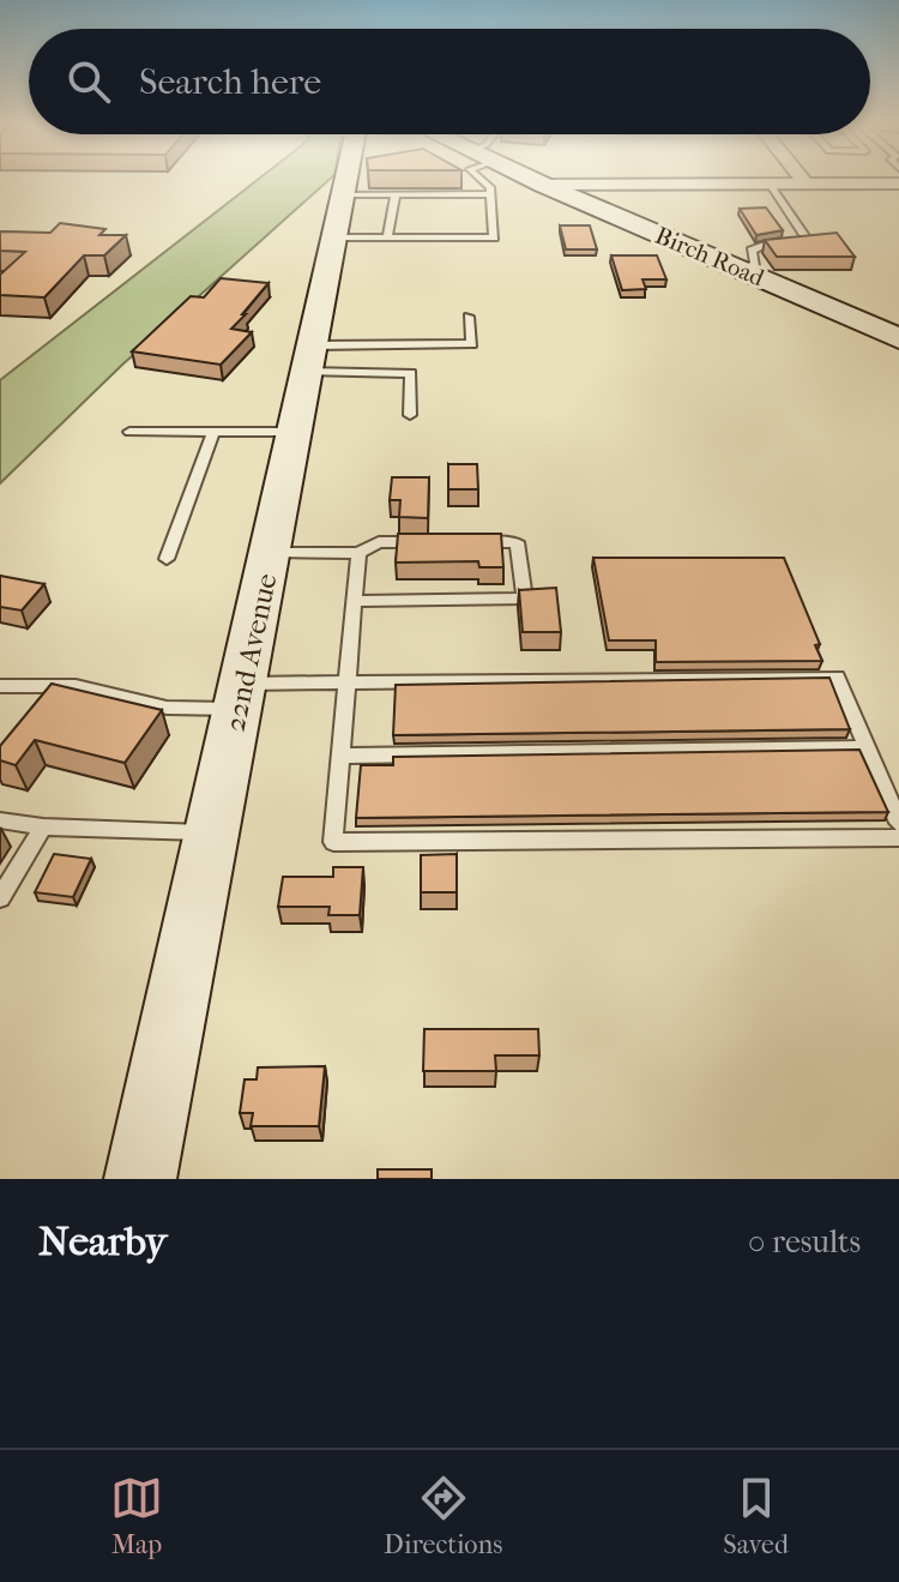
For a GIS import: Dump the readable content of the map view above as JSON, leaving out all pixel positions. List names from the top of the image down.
{
  "streets": {
    "street": ["Birch Road", "22nd Avenue"]
  },
  "page": {
    "search": "Search here",
    "heading": ["Nearby", "0 results"],
    "nav": ["Map", "Directions", "Saved"]
  }
}
